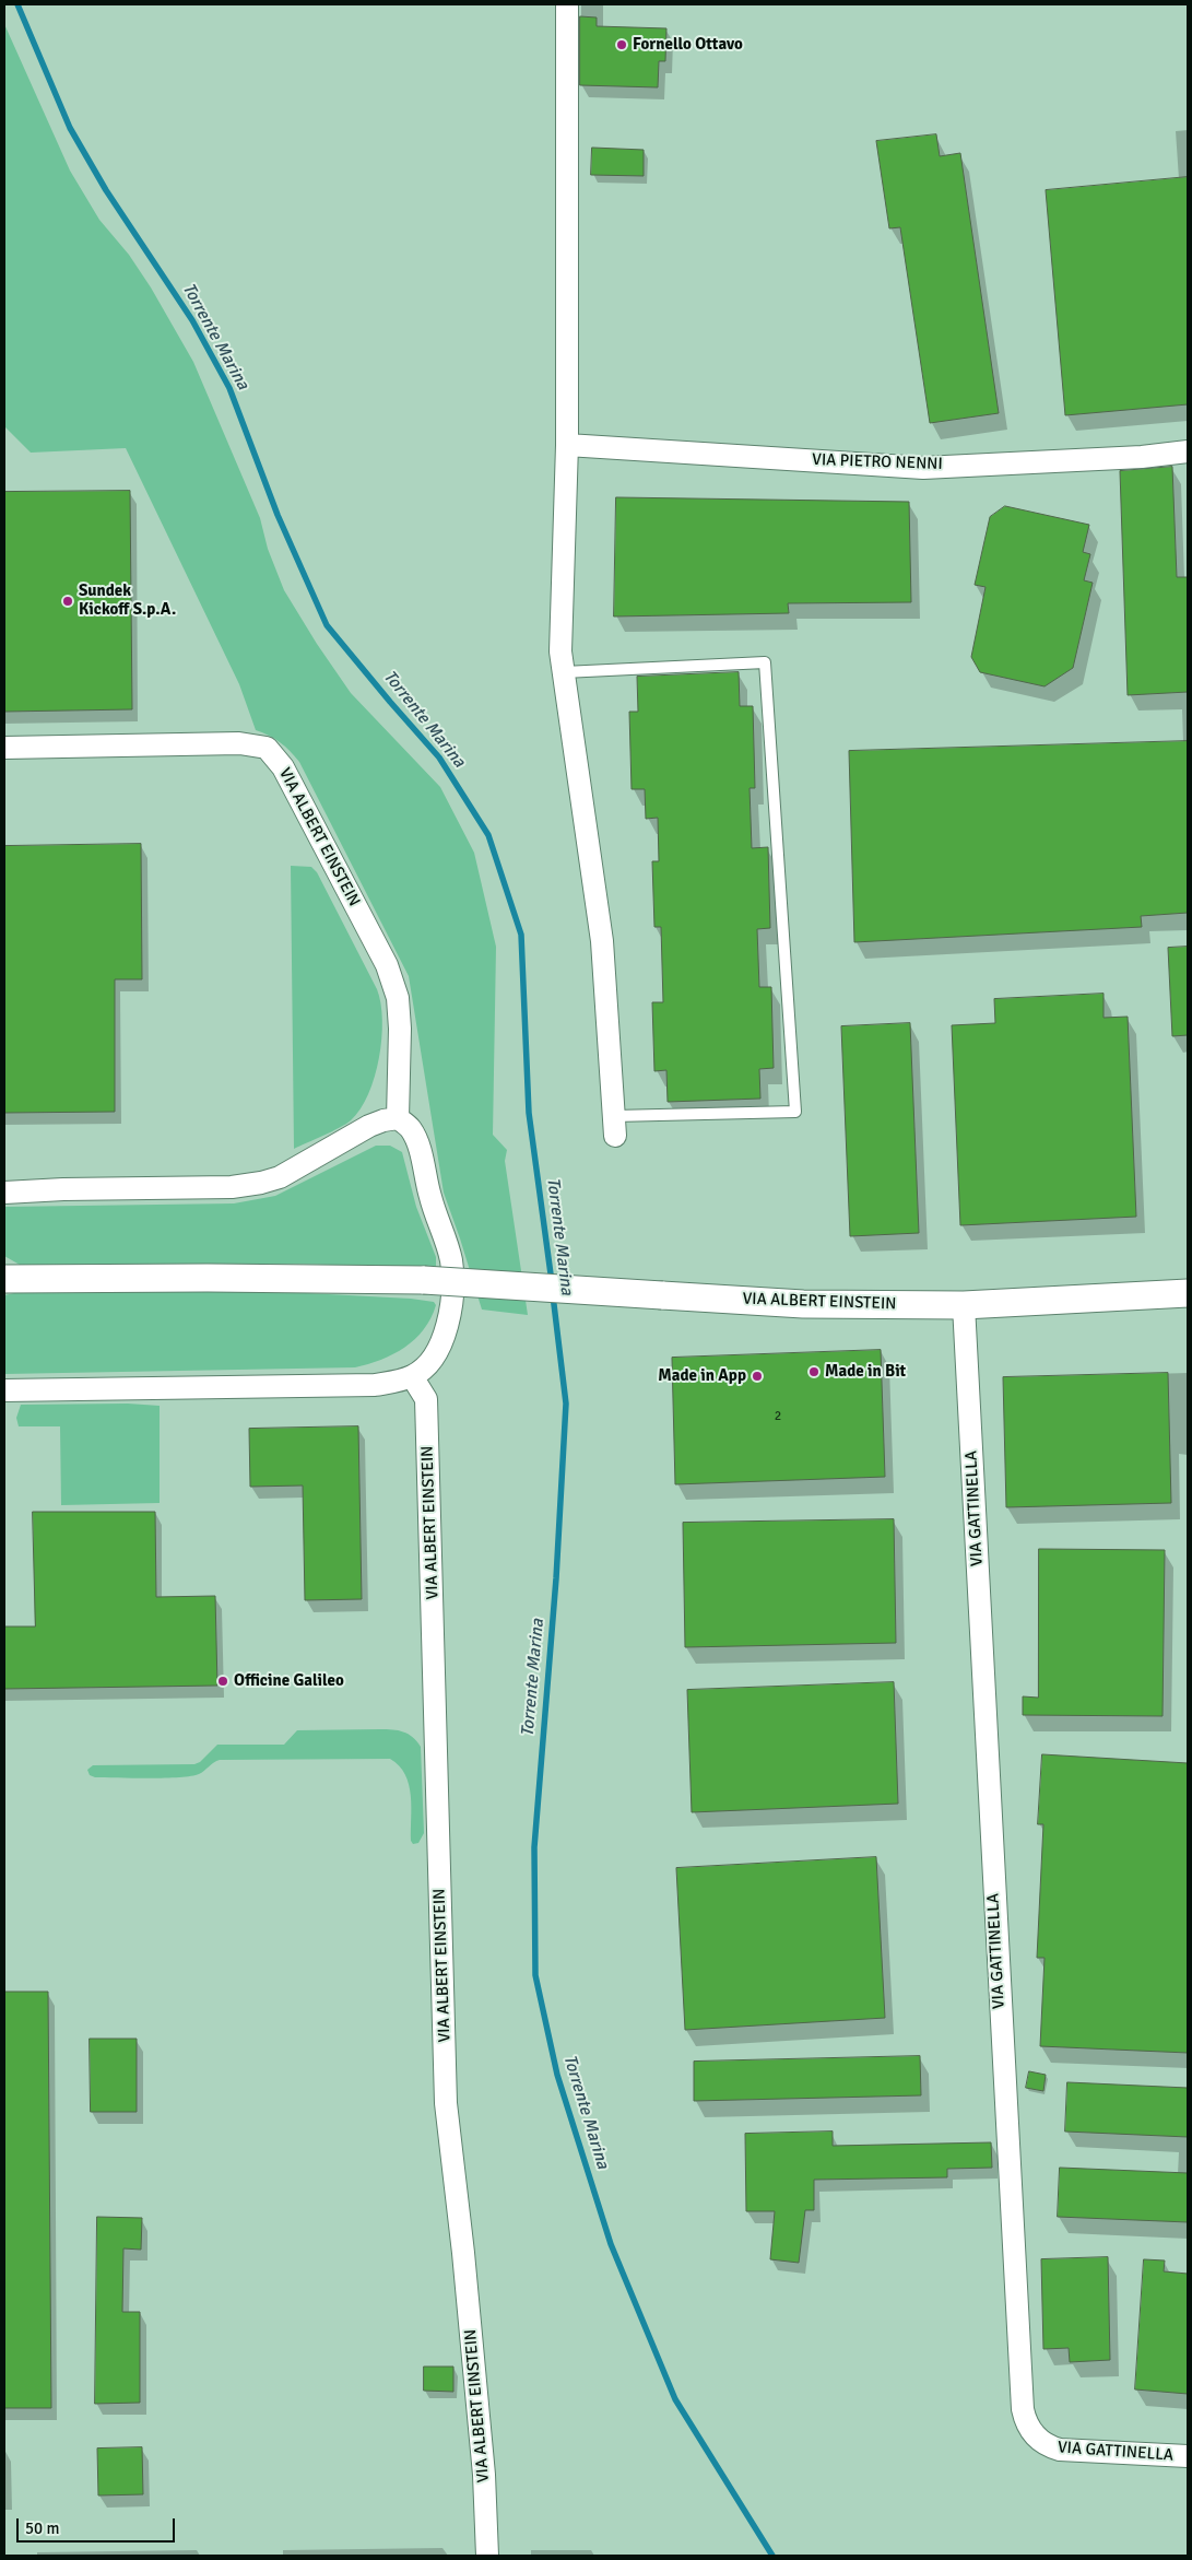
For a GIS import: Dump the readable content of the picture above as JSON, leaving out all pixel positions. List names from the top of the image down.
{
  "streets": {
    "street": ["VIA PIETRO NENNI", "VIA ALBERT EINSTEIN", "VIA GATTINELLA"]
  },
  "crossings": [
    ["VIA ALBERT EINSTEIN", "VIA GATTINELLA"]
  ],
  "water": ["Torrente Marina"],
  "places": [
    "Fornello Ottavo",
    "Sundek Kickoff S.p.A.",
    "Made in Bit",
    "Made in App",
    "Officine Galileo"
  ],
  "house_numbers": ["2"],
  "scale_bar": "50 m"
}
